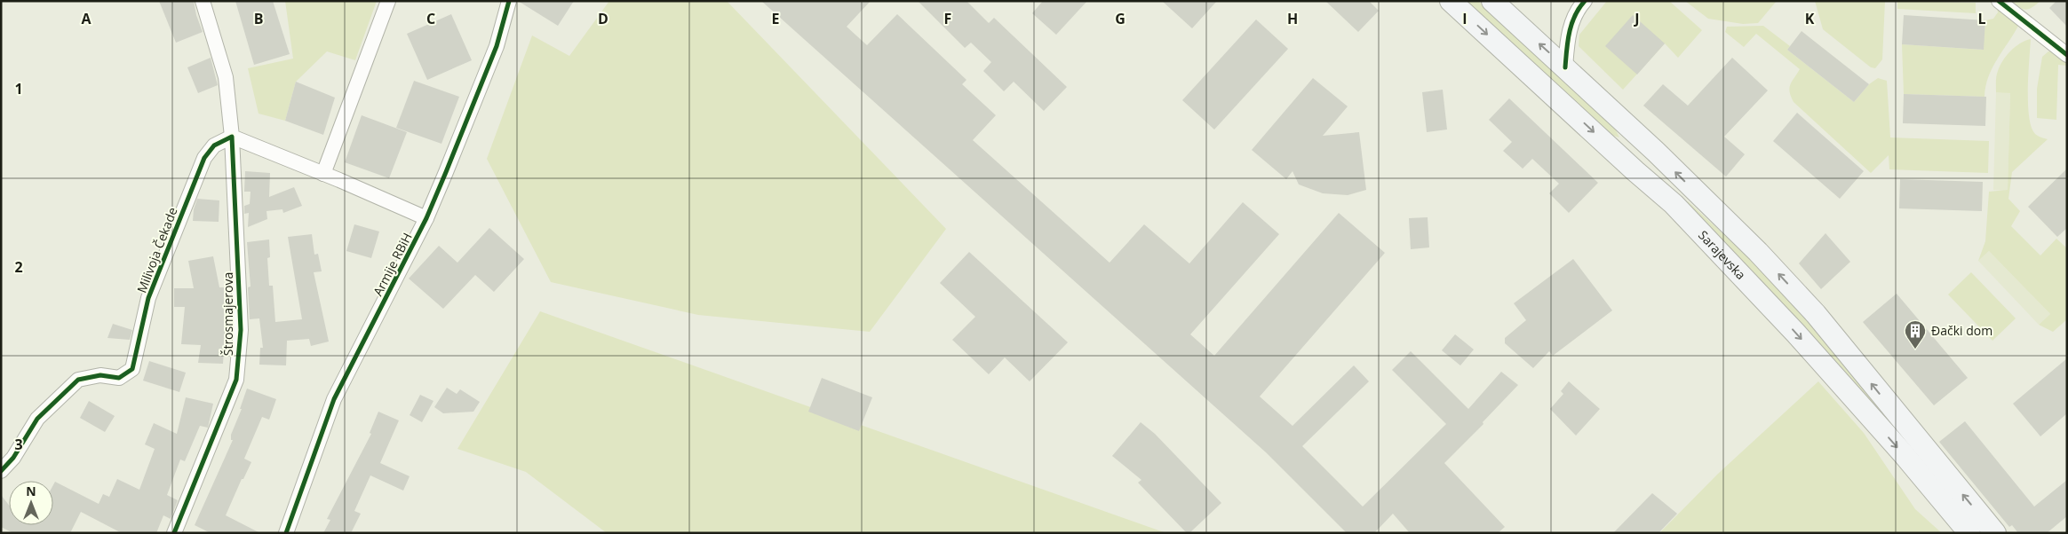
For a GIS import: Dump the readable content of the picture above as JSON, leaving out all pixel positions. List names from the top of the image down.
{
  "streets": {
    "main road": ["Sarajevska"],
    "street": ["Milivoja Čekade", "Armije RBiH", "Štrosmajerova"]
  },
  "crossings": [
    ["Milivoja Čekade", "Štrosmajerova"]
  ],
  "places": {
    "building": ["Đački dom"]
  },
  "north": "top",
  "grid": {
    "columns": [
      "A",
      "B",
      "C",
      "D",
      "E",
      "F",
      "G",
      "H",
      "I",
      "J",
      "K",
      "L"
    ],
    "rows": ["1", "2", "3"]
  }
}
